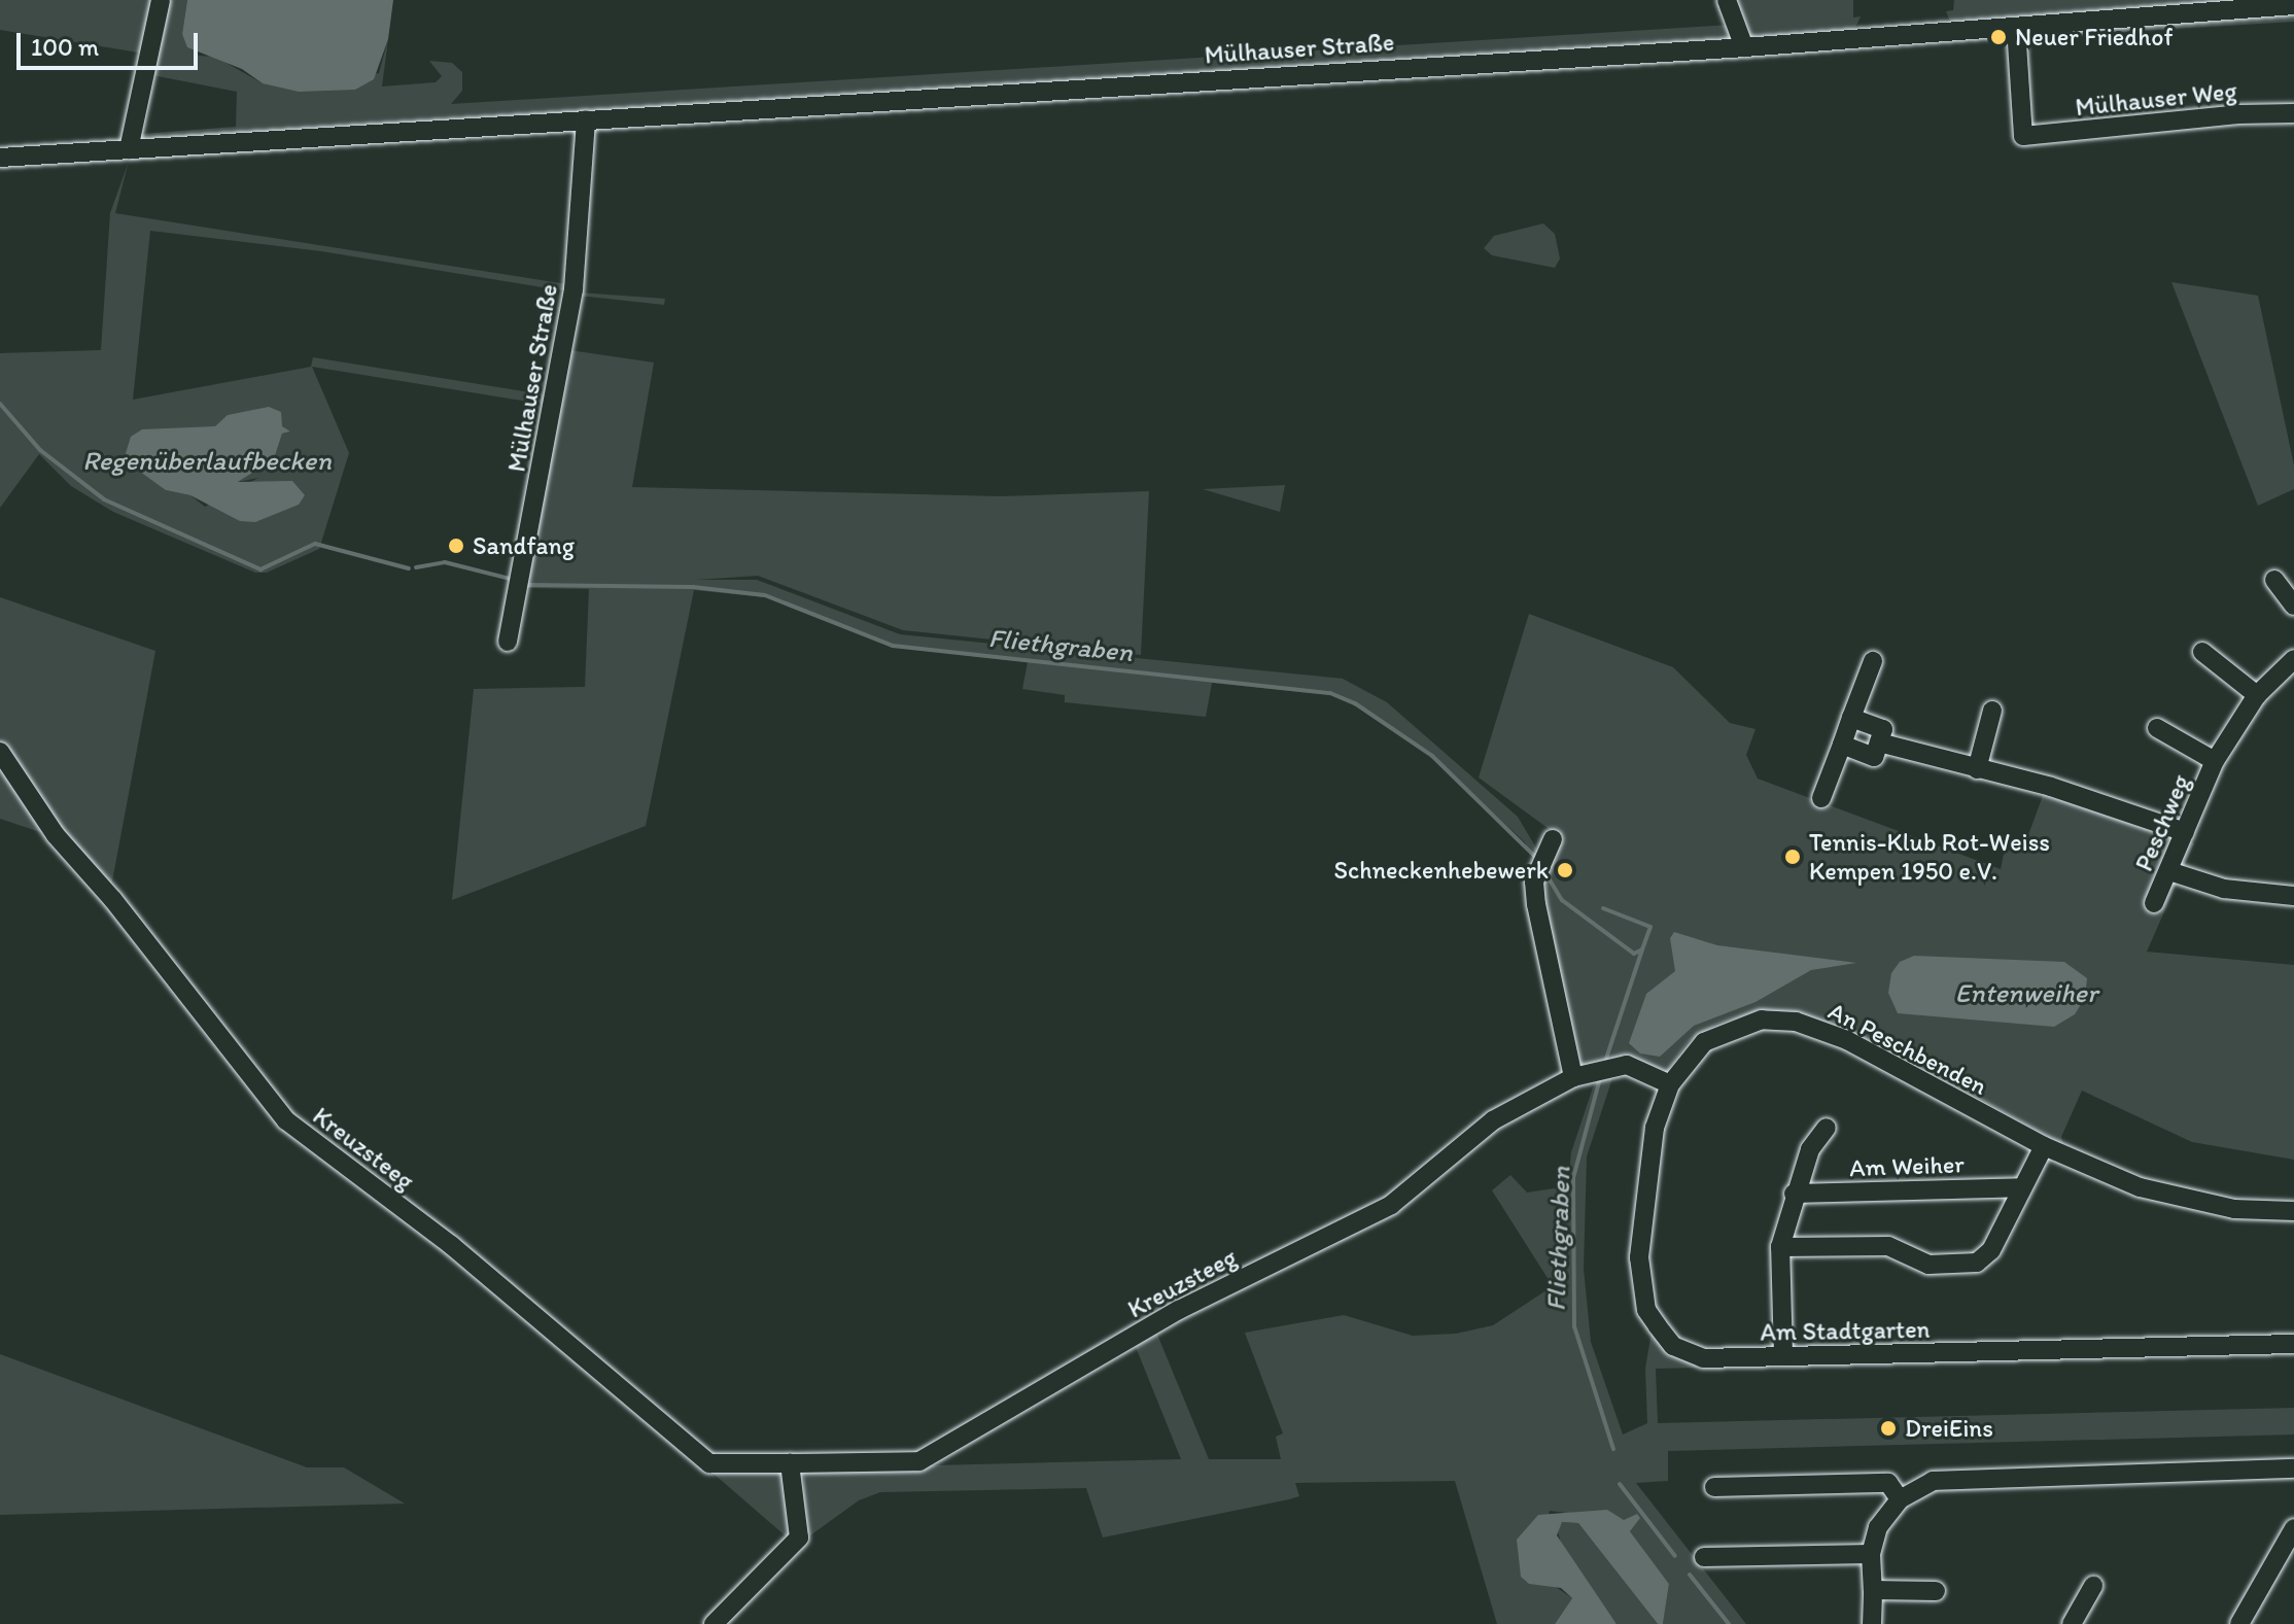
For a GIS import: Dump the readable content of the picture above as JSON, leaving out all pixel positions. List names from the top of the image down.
{
  "streets": {
    "street": [
      "Mülhauser Straße",
      "Mülhauser Weg",
      "Peschweg",
      "An Peschbenden",
      "Kreuzsteeg",
      "Am Weiher",
      "Am Stadtgarten"
    ]
  },
  "crossings": [
    ["Mülhauser Straße", "Mülhauser Weg"],
    ["An Peschbenden", "Kreuzsteeg"],
    ["An Peschbenden", "Am Stadtgarten"],
    ["Kreuzsteeg", "Am Stadtgarten"],
    ["Am Weiher", "Am Stadtgarten"]
  ],
  "water": ["Regenüberlaufbecken", "Fliethgraben", "Entenweiher"],
  "places": [
    "Neuer Friedhof",
    "Sandfang",
    "Tennis-Klub Rot-Weiss Kempen 1950 e.V.",
    "Schneckenhebewerk",
    "DreiEins"
  ],
  "scale_bar": "100 m"
}
